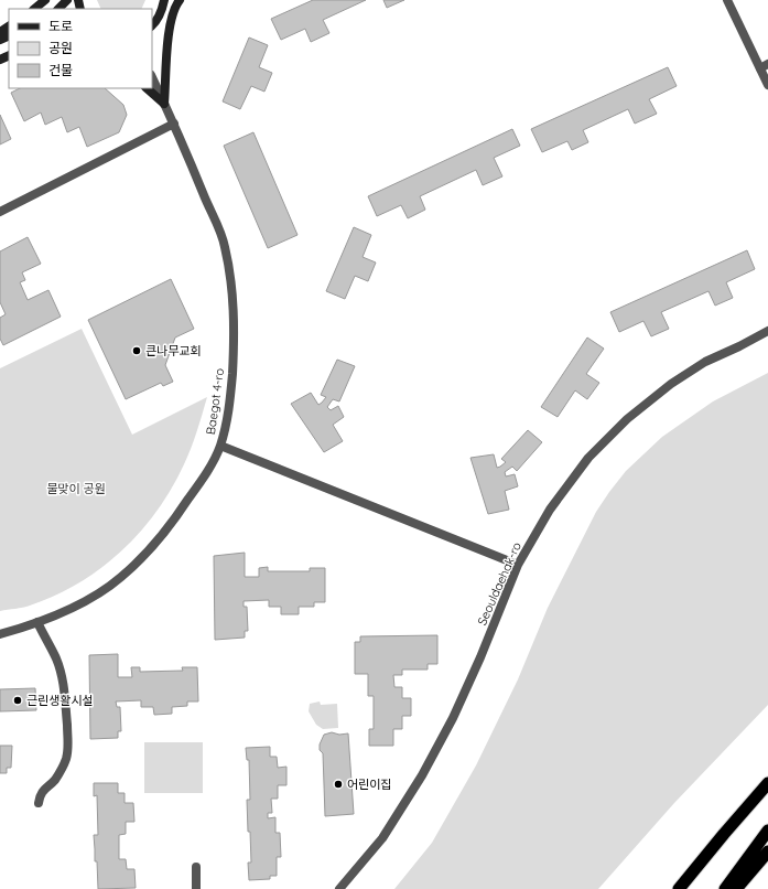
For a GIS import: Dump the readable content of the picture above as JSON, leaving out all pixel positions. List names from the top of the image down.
{
  "streets": {
    "street": ["Baegot 4-ro", "Seouldaehak-ro"]
  },
  "parks": ["물맞이 공원"],
  "places": ["큰나무교회", "근린생활시설", "어린이집"],
  "legend": ["도로", "공원", "건물"]
}
